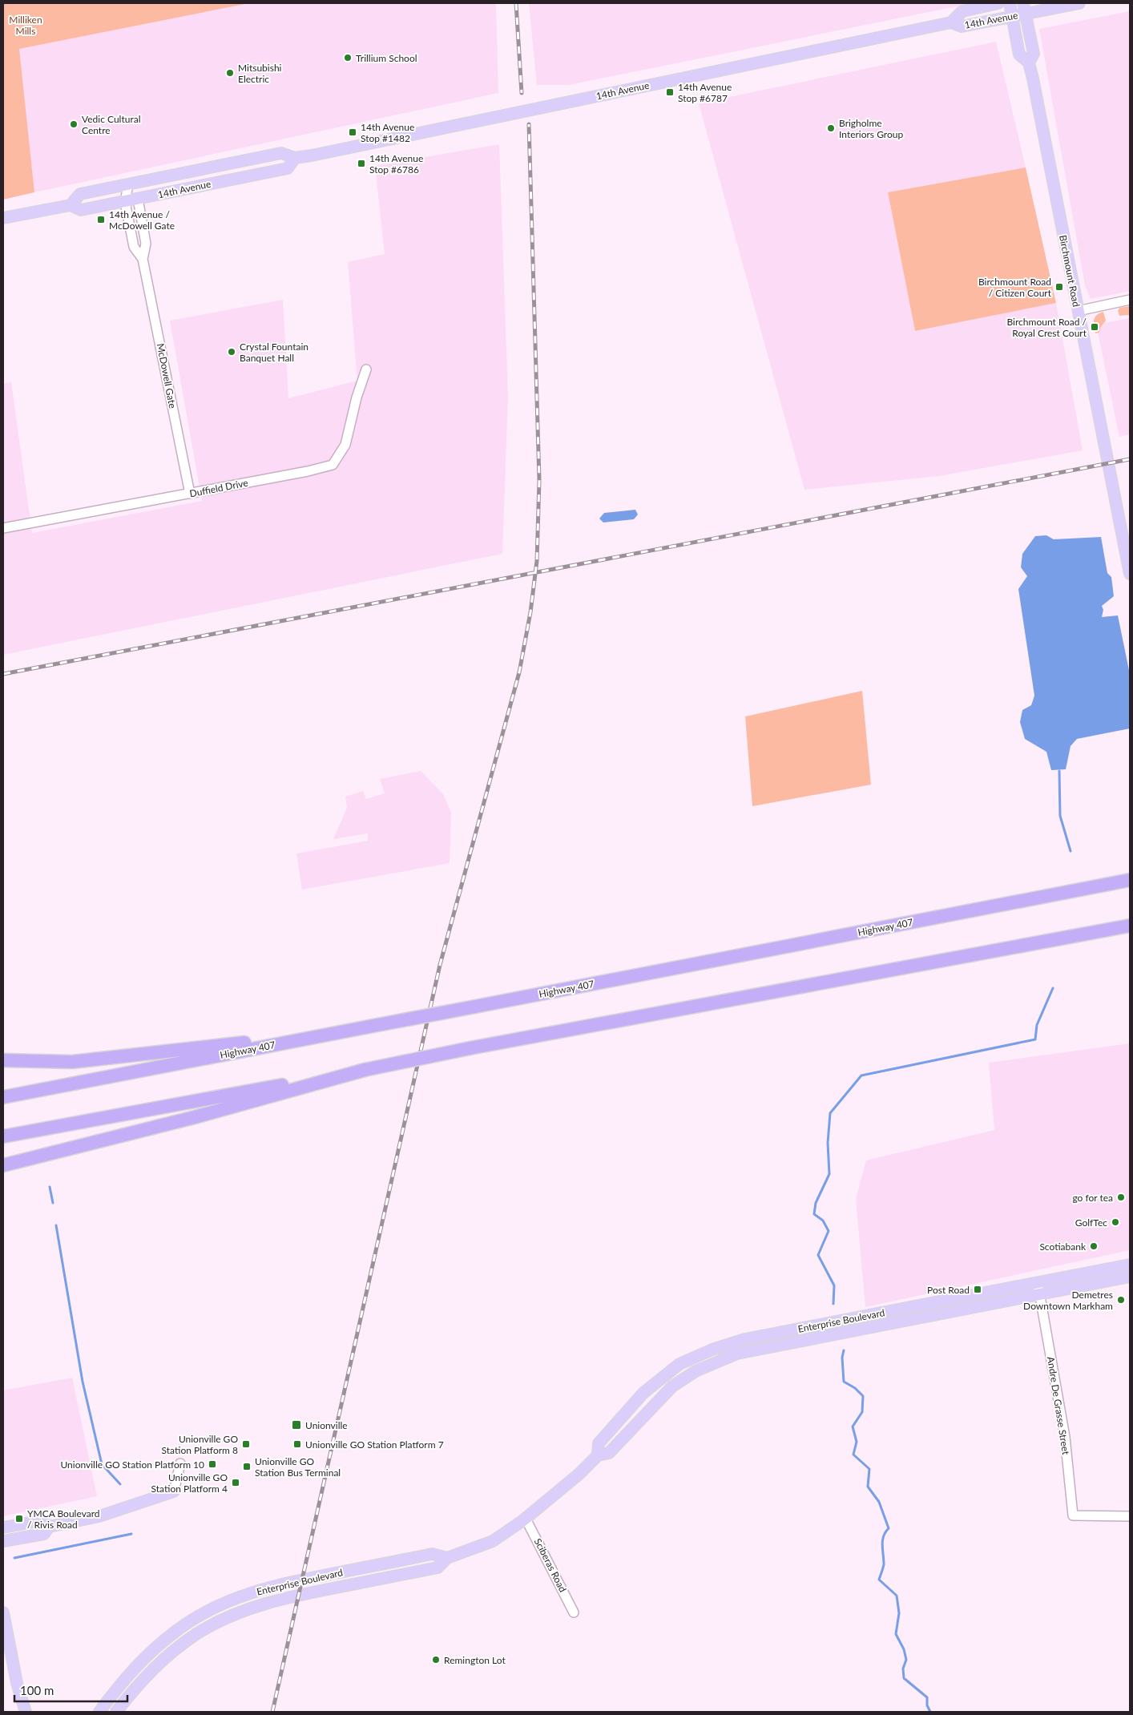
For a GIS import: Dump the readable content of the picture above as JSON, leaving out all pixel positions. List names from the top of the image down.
{
  "streets": {
    "highway": ["Highway 407"],
    "main road": ["14th Avenue", "Birchmount Road", "Enterprise Boulevard"],
    "street": [
      "McDowell Gate",
      "Duffield Drive",
      "Andre De Grasse Street",
      "Sciberas Road"
    ]
  },
  "crossings": [
    ["14th Avenue", "Birchmount Road"],
    ["14th Avenue", "McDowell Gate"],
    ["McDowell Gate", "Duffield Drive"],
    ["Enterprise Boulevard", "Andre De Grasse Street"],
    ["Enterprise Boulevard", "Sciberas Road"]
  ],
  "parks": ["Milliken Mills"],
  "places": {
    "other": [
      "Trillium School",
      "Mitsubishi Electric",
      "Vedic Cultural Centre",
      "Brigholme Interiors Group",
      "Crystal Fountain Banquet Hall",
      "go for tea",
      "GolfTec",
      "Scotiabank",
      "Demetres Downtown Markham",
      "Remington Lot"
    ],
    "transit": [
      "14th Avenue Stop #6787",
      "14th Avenue Stop #1482",
      "14th Avenue Stop #6786",
      "14th Avenue / McDowell Gate",
      "Birchmount Road / Citizen Court",
      "Birchmount Road / Royal Crest Court",
      "Post Road",
      "Unionville",
      "Unionville GO Station Platform 8",
      "Unionville GO Station Platform 7",
      "Unionville GO Station Platform 10",
      "Unionville GO Station Bus Terminal",
      "Unionville GO Station Platform 4",
      "YMCA Boulevard / Rivis Road"
    ]
  },
  "scale_bar": "100 m"
}
